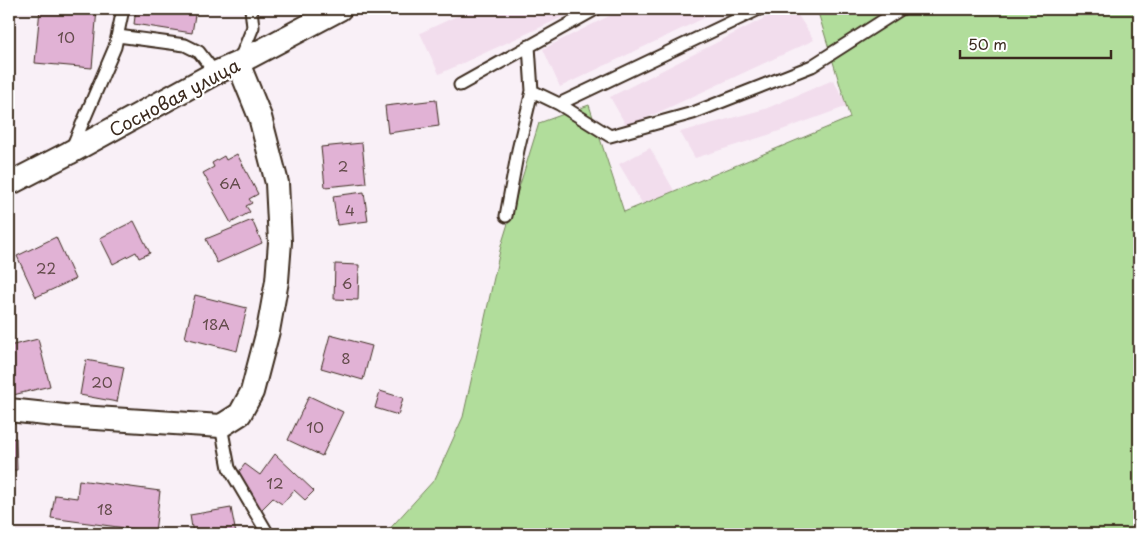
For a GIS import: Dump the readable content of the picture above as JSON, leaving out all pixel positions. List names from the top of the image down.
{
  "streets": {
    "street": ["Сосновая улица"]
  },
  "house_numbers": [
    "10",
    "2",
    "6А",
    "4",
    "22",
    "6",
    "18А",
    "8",
    "20",
    "10",
    "12",
    "18"
  ],
  "scale_bar": "50 m"
}
